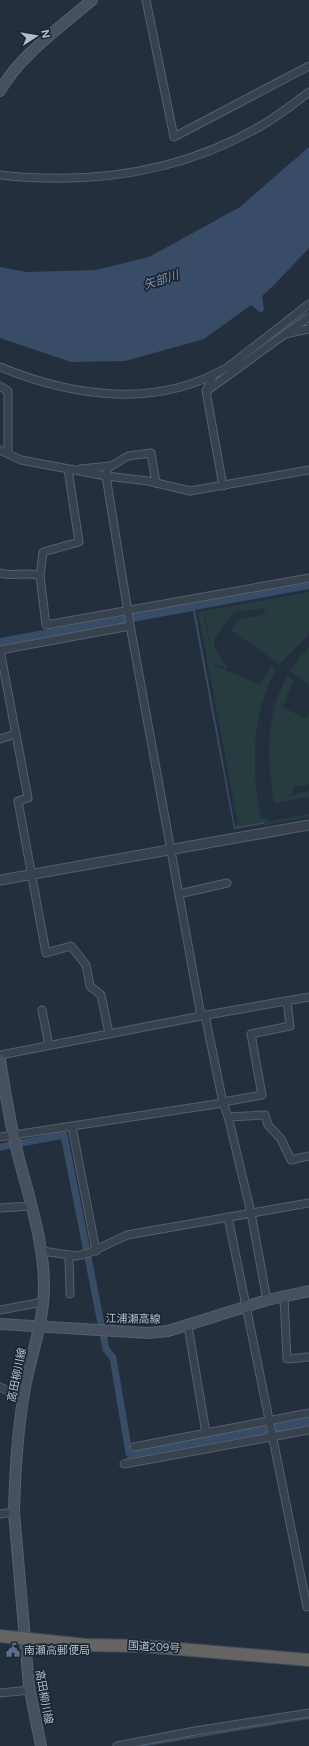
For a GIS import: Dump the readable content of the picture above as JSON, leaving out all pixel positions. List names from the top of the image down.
{
  "streets": {
    "highway": ["国道209号"],
    "main road": ["江浦瀬高線", "高田柳川線"]
  },
  "crossings": [
    ["江浦瀬高線", "高田柳川線"],
    ["高田柳川線", "国道209号"]
  ],
  "water": ["矢部川"],
  "places": {
    "public building": ["南瀬高郵便局"]
  },
  "north": "right"
}
